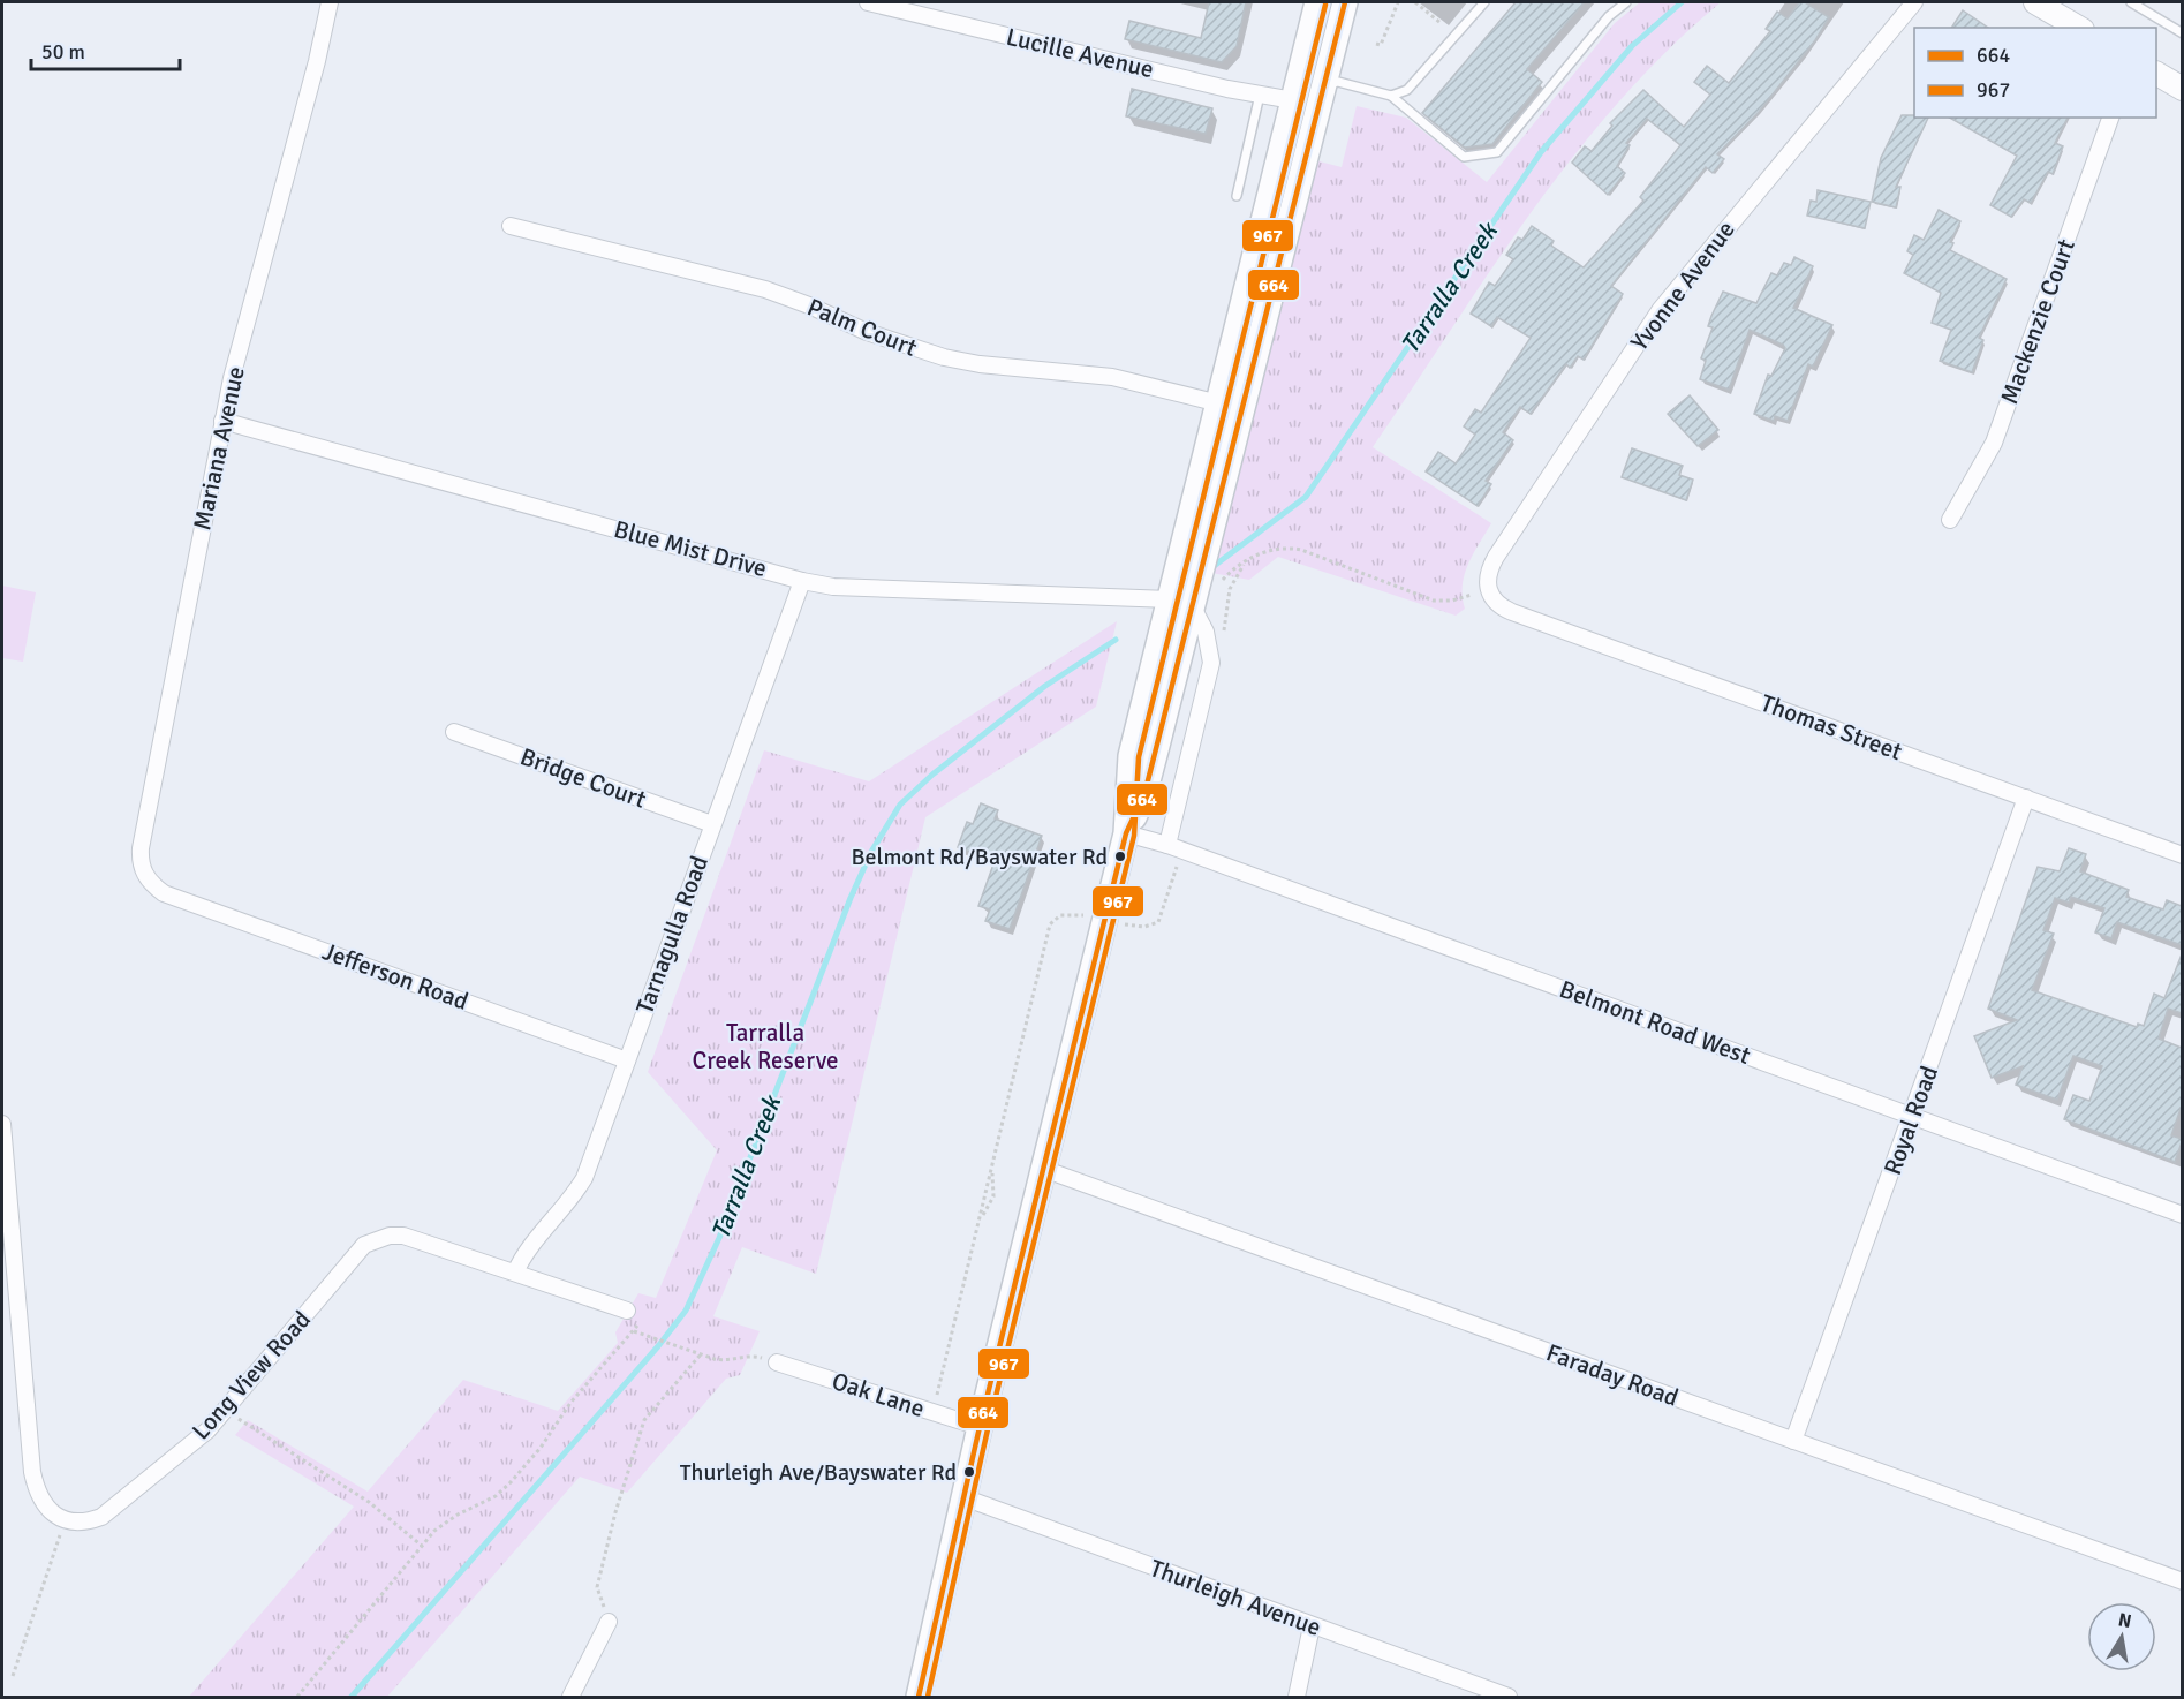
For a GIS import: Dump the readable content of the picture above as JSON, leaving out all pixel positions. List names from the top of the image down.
{
  "streets": {
    "street": [
      "Lucille Avenue",
      "Yvonne Avenue",
      "Mackenzie Court",
      "Palm Court",
      "Mariana Avenue",
      "Blue Mist Drive",
      "Thomas Street",
      "Bridge Court",
      "Tarnagulla Road",
      "Jefferson Road",
      "Belmont Road West",
      "Royal Road",
      "Long View Road",
      "Faraday Road",
      "Oak Lane",
      "Thurleigh Avenue"
    ]
  },
  "crossings": [
    ["Yvonne Avenue", "Thomas Street"],
    ["Mariana Avenue", "Blue Mist Drive"],
    ["Mariana Avenue", "Jefferson Road"],
    ["Blue Mist Drive", "Tarnagulla Road"],
    ["Thomas Street", "Royal Road"],
    ["Bridge Court", "Tarnagulla Road"],
    ["Tarnagulla Road", "Jefferson Road"],
    ["Tarnagulla Road", "Long View Road"],
    ["Belmont Road West", "Royal Road"],
    ["Royal Road", "Faraday Road"]
  ],
  "water": ["Tarralla Creek"],
  "parks": ["Tarralla Creek Reserve"],
  "places": ["Belmont Rd/Bayswater Rd", "Thurleigh Ave/Bayswater Rd"],
  "lines": ["transit line 664", "transit line 967"],
  "legend": ["664", "967"],
  "scale_bar": "50 m",
  "north": "top"
}
